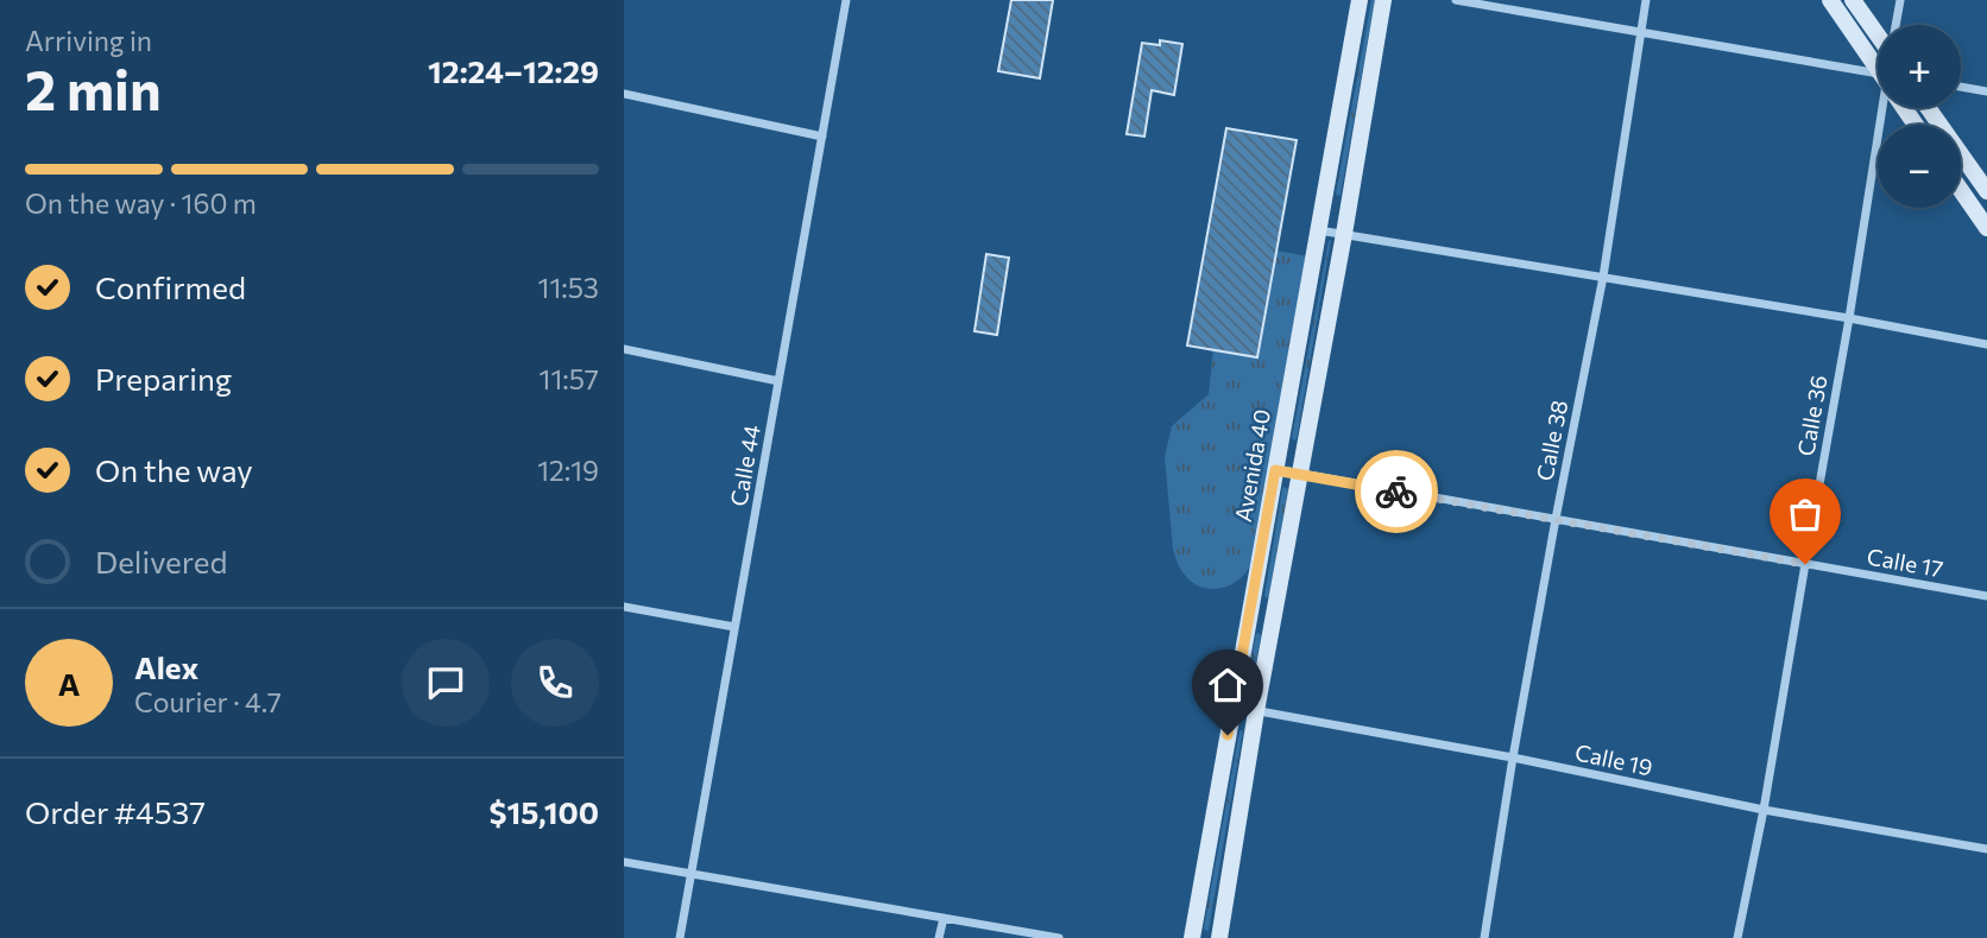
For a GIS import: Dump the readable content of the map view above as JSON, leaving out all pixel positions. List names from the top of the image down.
{
  "streets": {
    "main road": ["Avenida 40"],
    "street": [
      "Calle 36",
      "Calle 38",
      "Calle 44",
      "Calle 17",
      "Calle 19"
    ]
  },
  "crossings": [
    ["Calle 36", "Calle 17"],
    ["Calle 36", "Calle 19"],
    ["Calle 38", "Calle 17"],
    ["Calle 38", "Calle 19"],
    ["Avenida 40", "Calle 17"],
    ["Avenida 40", "Calle 19"]
  ],
  "page": {
    "heading": ["2 min", "Arriving in", "12:24–12:29"],
    "panel": [
      "Alex",
      "Courier · 4.7",
      "Order #4537",
      "$15,100"
    ],
    "map_buttons": ["+", "−"],
    "bar": "On the way · 160 m",
    "list": [
      ["Confirmed", "11:53"],
      ["Preparing", "11:57"],
      ["On the way", "12:19"],
      "Delivered"
    ],
    "round": "A"
  }
}
